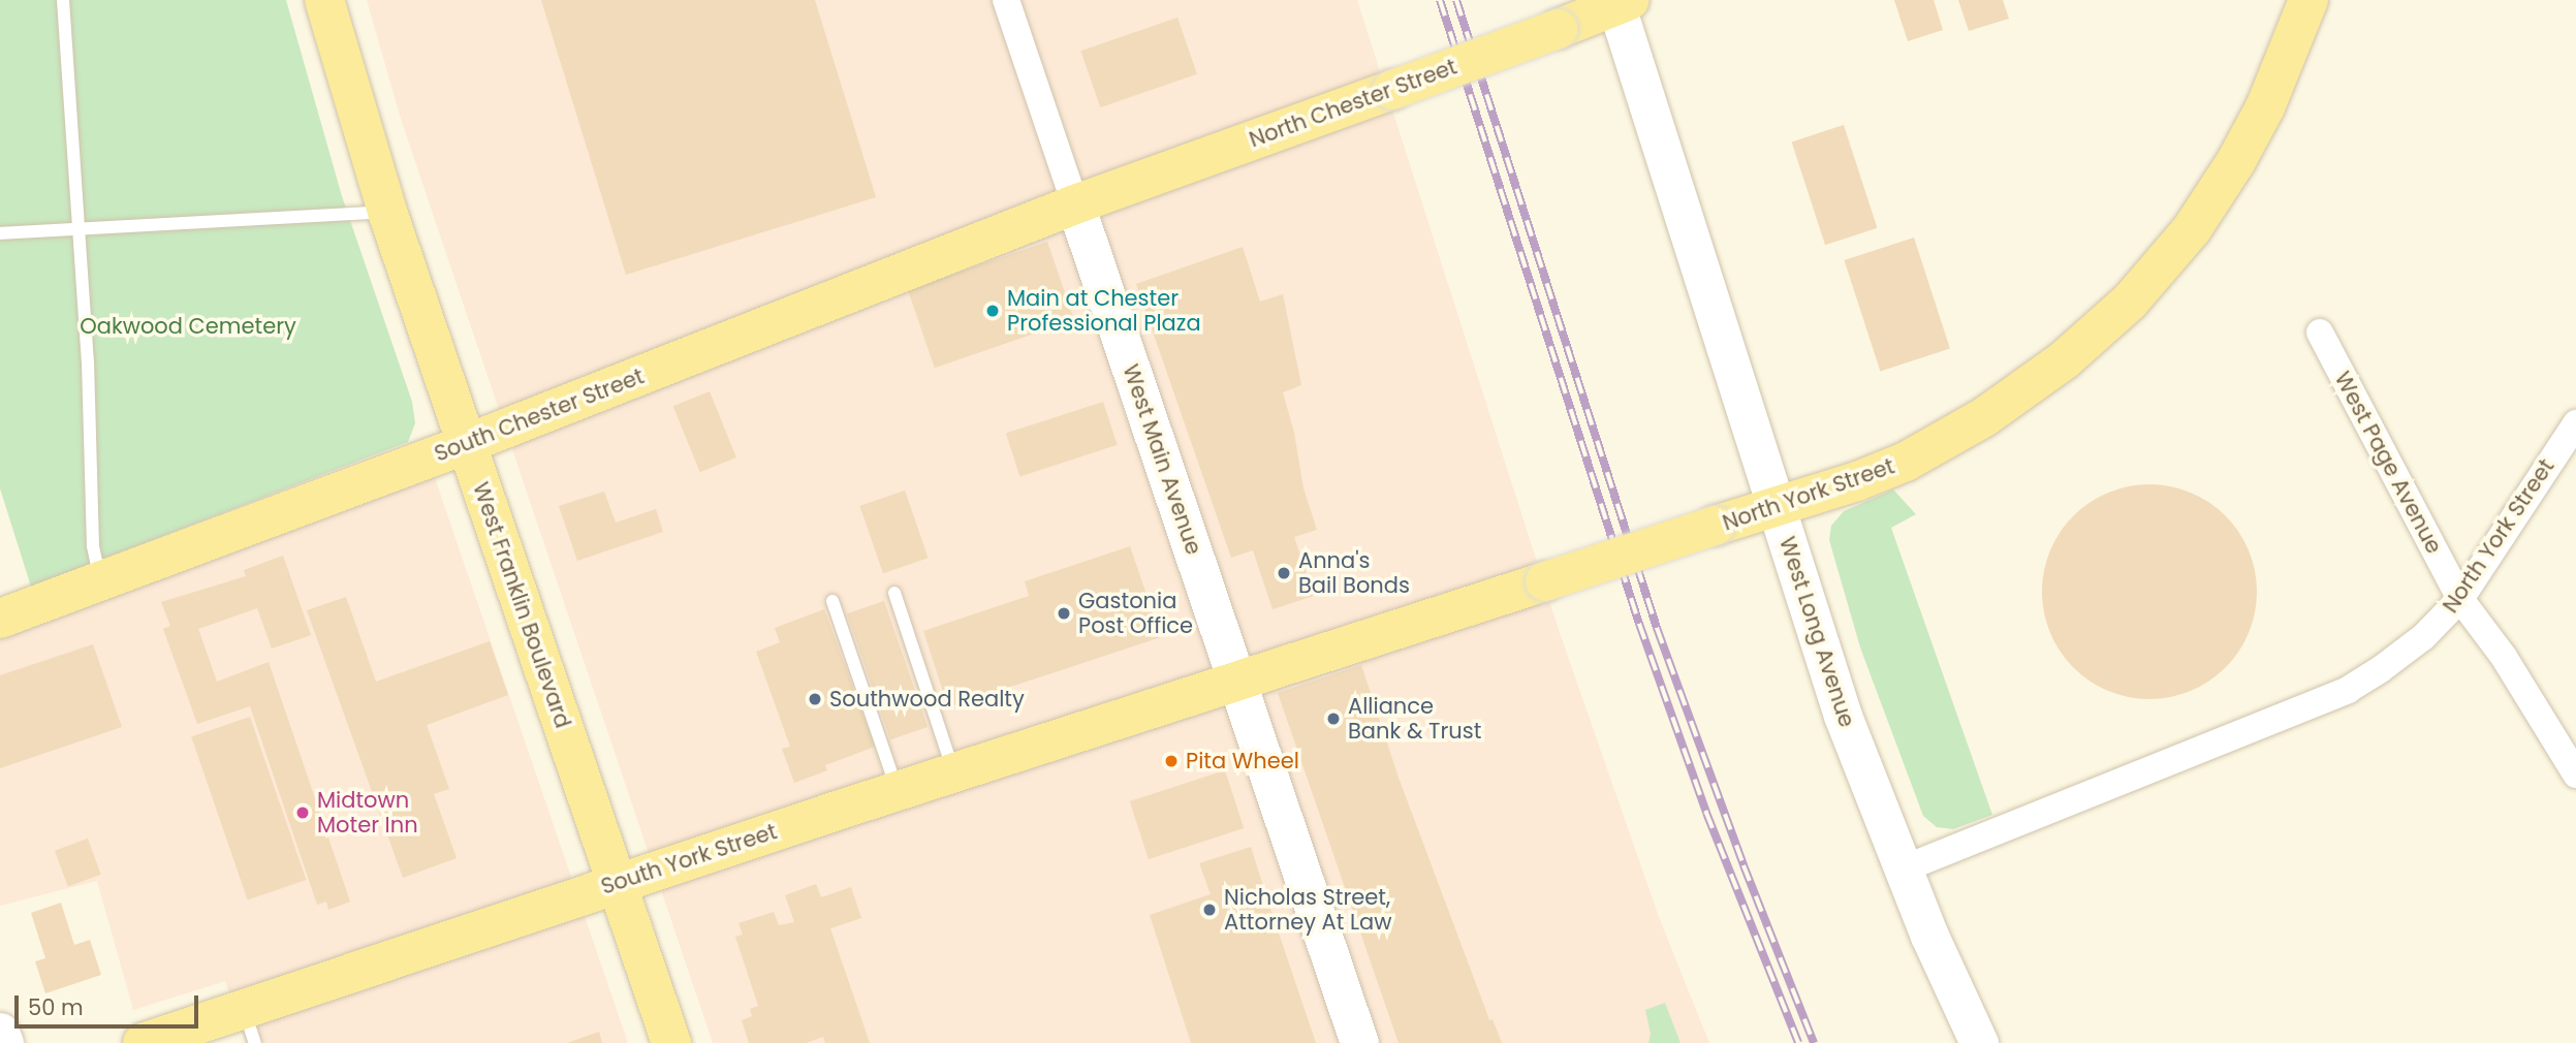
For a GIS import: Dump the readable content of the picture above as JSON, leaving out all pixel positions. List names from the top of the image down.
{
  "streets": {
    "main road": [
      "North Chester Street",
      "South Chester Street",
      "West Main Avenue",
      "North York Street",
      "West Franklin Boulevard",
      "West Long Avenue",
      "South York Street"
    ],
    "street": ["West Page Avenue"]
  },
  "crossings": [
    ["North Chester Street", "South Chester Street"],
    ["North Chester Street", "West Main Avenue"],
    ["North Chester Street", "West Long Avenue"],
    ["South Chester Street", "West Main Avenue"],
    ["South Chester Street", "West Franklin Boulevard"],
    ["West Main Avenue", "North York Street"],
    ["West Main Avenue", "South York Street"],
    ["West Page Avenue", "North York Street"],
    ["North York Street", "West Long Avenue"],
    ["North York Street", "South York Street"],
    ["West Franklin Boulevard", "South York Street"]
  ],
  "parks": ["Oakwood Cemetery"],
  "places": [
    "Main at Chester Professional Plaza",
    "Anna's Bail Bonds",
    "Gastonia Post Office",
    "Southwood Realty",
    "Alliance Bank & Trust",
    "Pita Wheel",
    "Midtown Moter Inn",
    "Nicholas Street, Attorney At Law"
  ],
  "scale_bar": "50 m"
}
